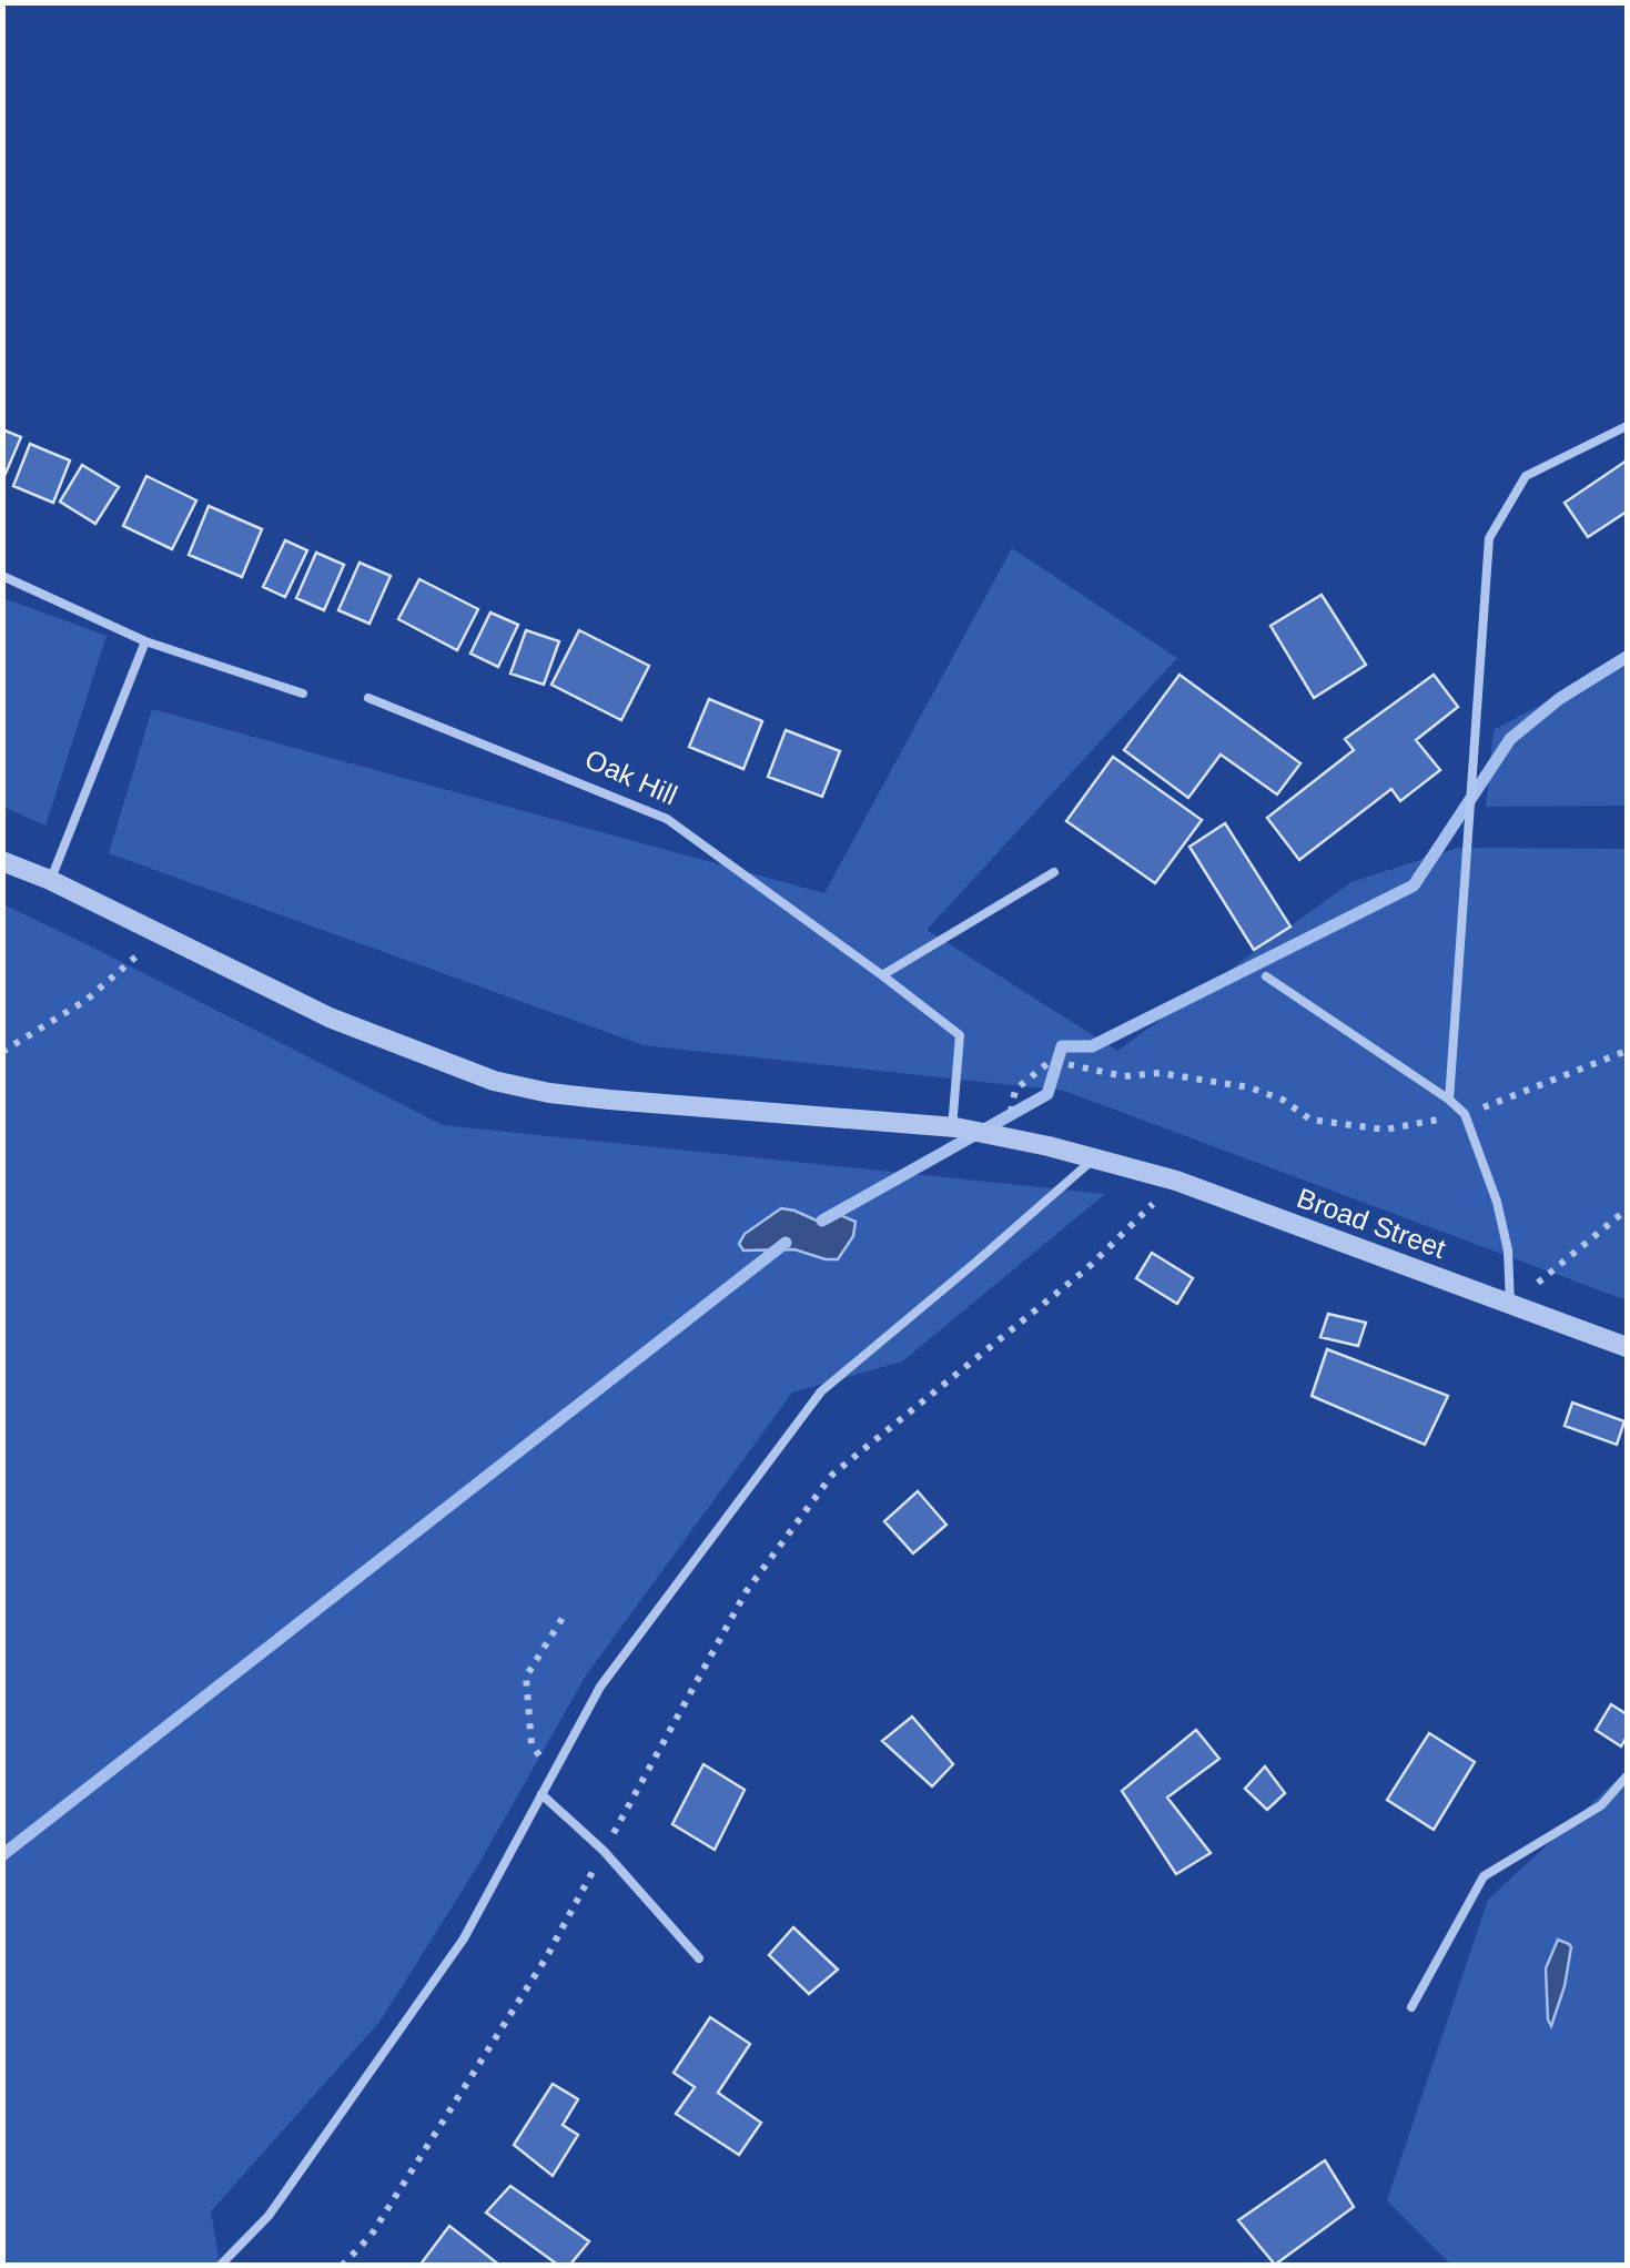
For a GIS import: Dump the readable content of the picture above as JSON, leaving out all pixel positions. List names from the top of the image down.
{
  "streets": {
    "street": ["Broad Street"],
    "lane": ["Oak Hill"]
  }
}
